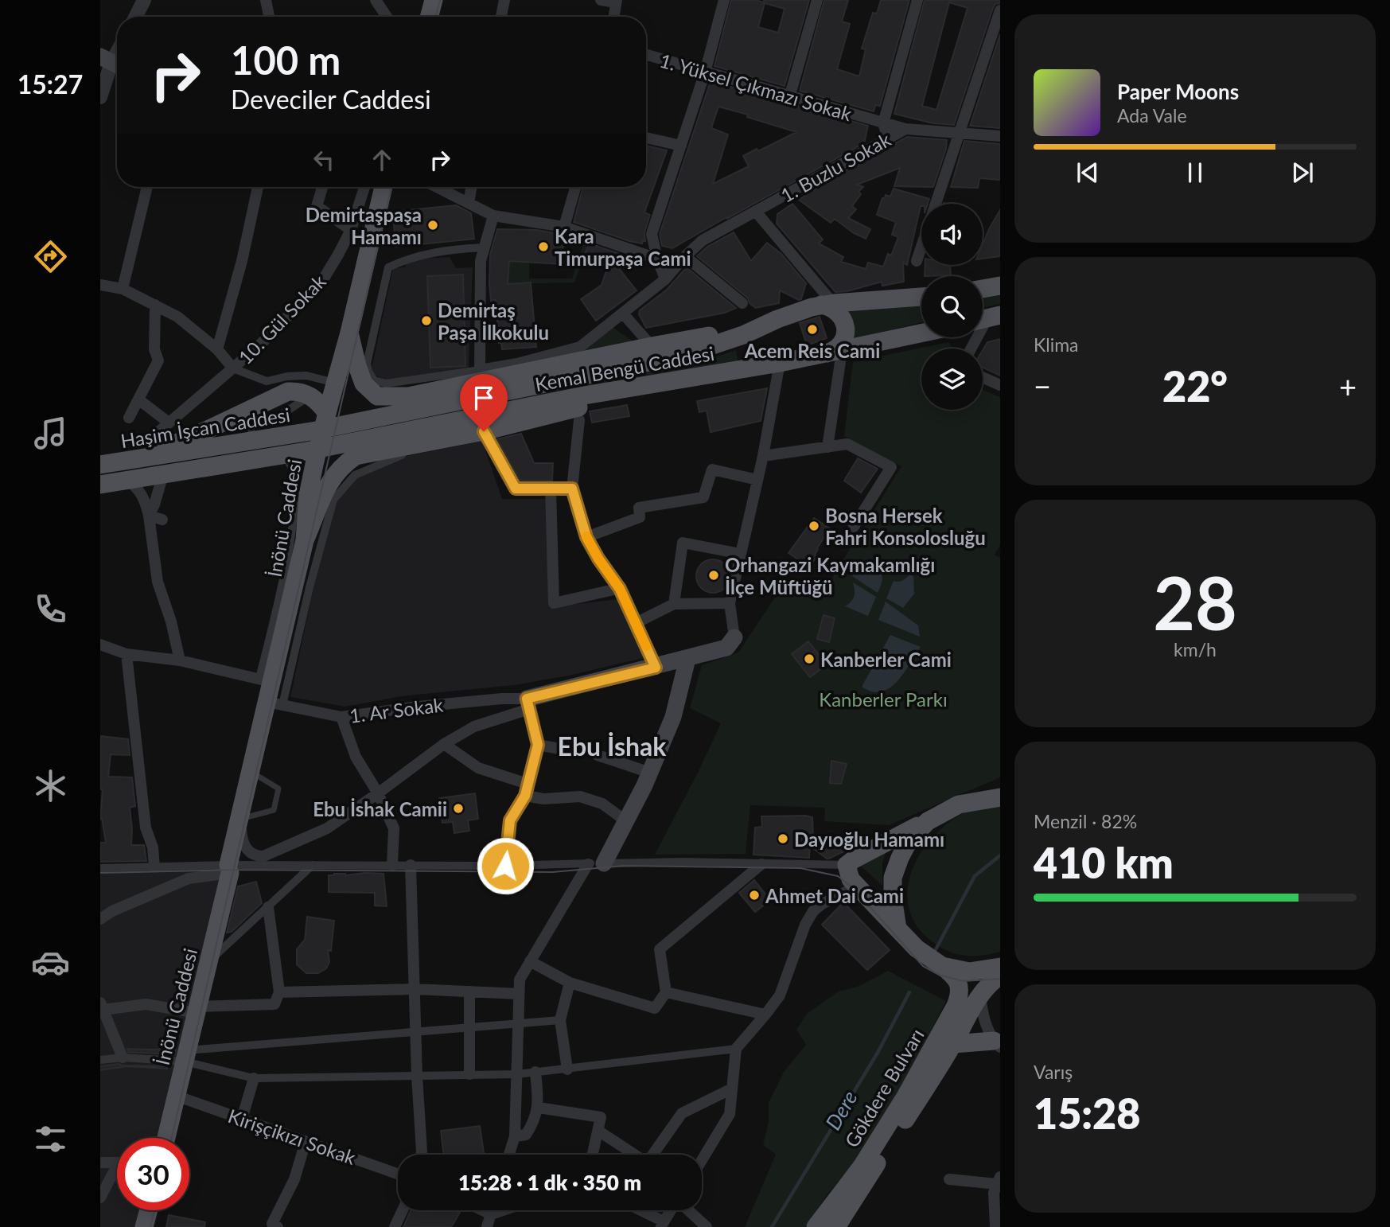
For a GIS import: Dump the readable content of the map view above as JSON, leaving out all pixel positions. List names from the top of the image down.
{
  "streets": {
    "main road": [
      "Kemal Bengü Caddesi",
      "Haşim İşcan Caddesi",
      "İnönü Caddesi",
      "Gökdere Bulvarı"
    ],
    "street": [
      "1. Yüksel Çıkmazı Sokak",
      "1. Buzlu Sokak",
      "10. Gül Sokak",
      "1. Ar Sokak",
      "Kirişçikızı Sokak"
    ]
  },
  "crossings": [
    ["1. Yüksel Çıkmazı Sokak", "1. Buzlu Sokak"],
    ["Kemal Bengü Caddesi", "Haşim İşcan Caddesi"],
    ["Kemal Bengü Caddesi", "İnönü Caddesi"],
    ["Haşim İşcan Caddesi", "İnönü Caddesi"],
    ["İnönü Caddesi", "1. Ar Sokak"],
    ["İnönü Caddesi", "Kirişçikızı Sokak"]
  ],
  "districts": ["Ebu İshak"],
  "water": ["Dere"],
  "parks": ["Kanberler Parkı"],
  "places": [
    "Demirtaşpaşa Hamamı",
    "Kara Timurpaşa Cami",
    "Demirtaş Paşa İlkokulu",
    "Acem Reis Cami",
    "Bosna Hersek Fahri Konsolosluğu",
    "Orhangazi Kaymakamlığı İlçe Müftüğü",
    "Kanberler Cami",
    "Ebu İshak Camii",
    "Dayıoğlu Hamamı",
    "Ahmet Dai Cami"
  ],
  "page": {
    "tabs": "15:27",
    "turn": ["100 m", "Deveciler Caddesi"],
    "song": ["Paper Moons", "Ada Vale"],
    "tile": [
      "Klima",
      ["28", "km/h"],
      ["Menzil · 82%", "410 km"],
      ["Varış", "15:28"]
    ],
    "heat": ["−", "22°", "+"],
    "limit": "30",
    "trip": "15:28 · 1 dk · 350 m"
  }
}
